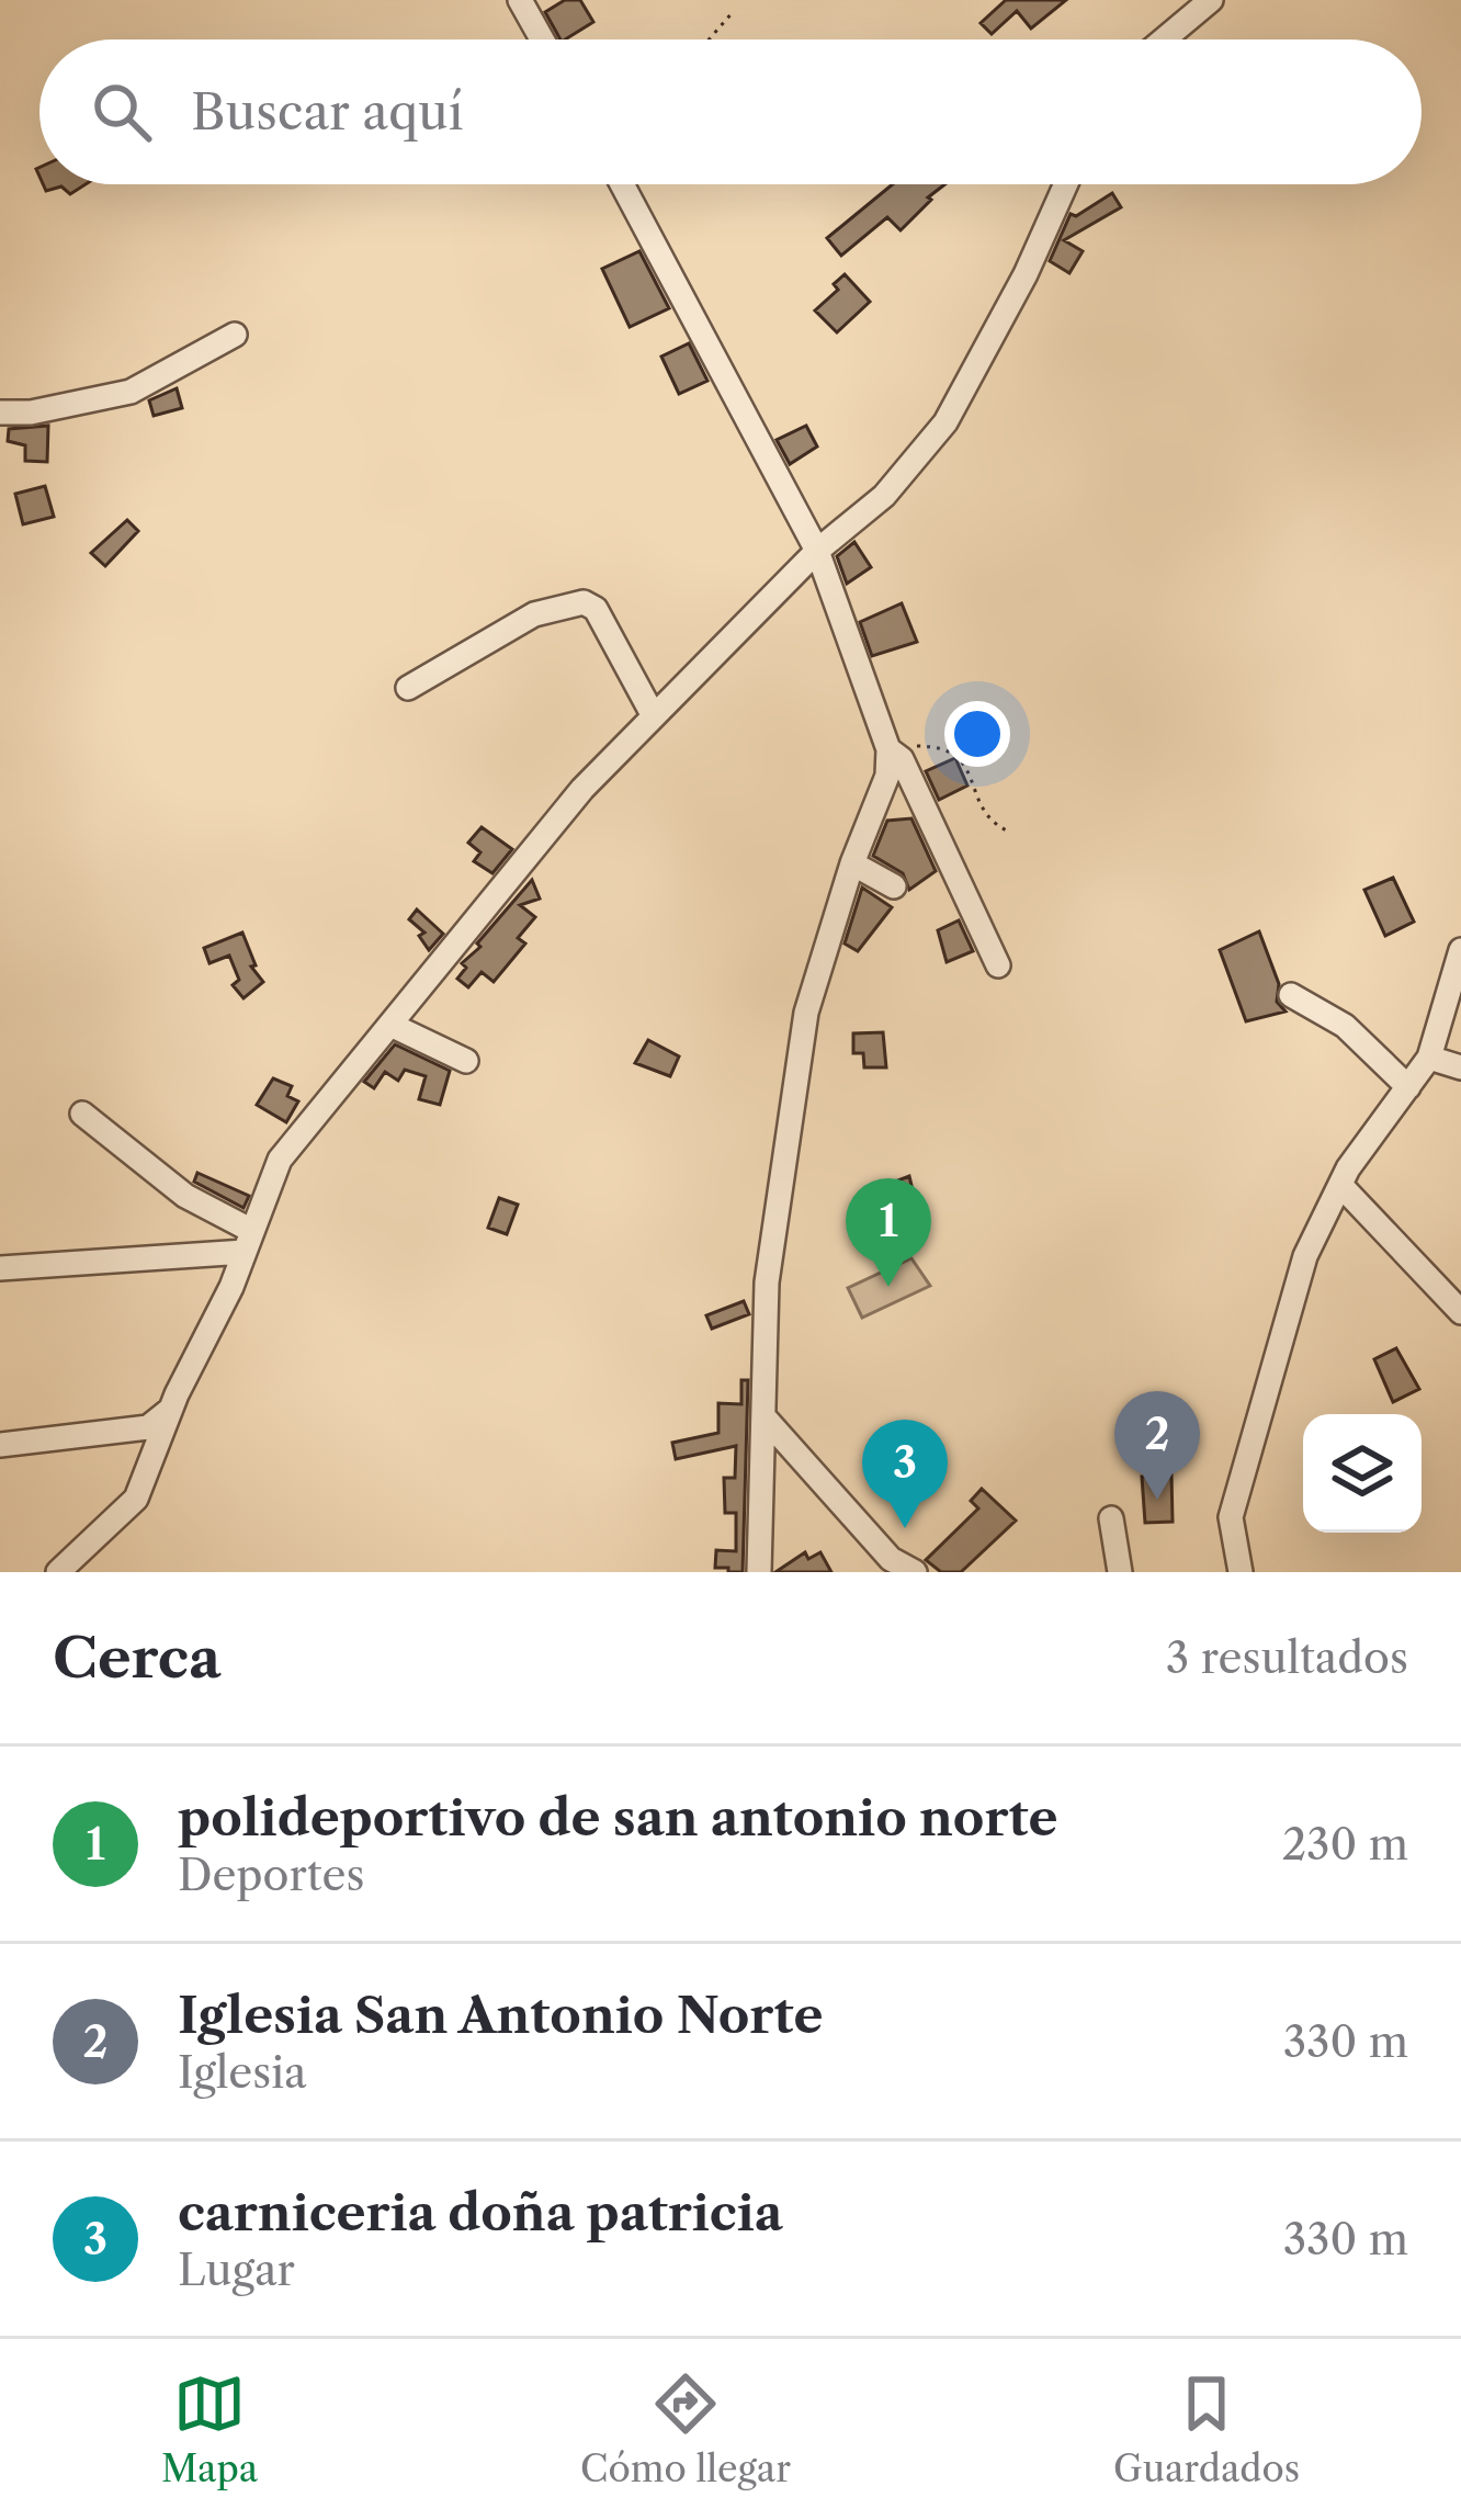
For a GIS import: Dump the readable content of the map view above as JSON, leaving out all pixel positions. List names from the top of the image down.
{
  "page": {
    "search": "Buscar aquí",
    "pins": ["1", "2", "3"],
    "heading": ["Cerca", "3 resultados"],
    "list": [
      {
        "mark": "1",
        "name": "polideportivo de san antonio norte",
        "note": "Deportes",
        "value": "230 m"
      },
      {
        "mark": "2",
        "name": "Iglesia San Antonio Norte",
        "note": "Iglesia",
        "value": "330 m"
      },
      {
        "mark": "3",
        "name": "carniceria doña patricia",
        "note": "Lugar",
        "value": "330 m"
      }
    ],
    "nav": ["Mapa", "Cómo llegar", "Guardados"]
  }
}
